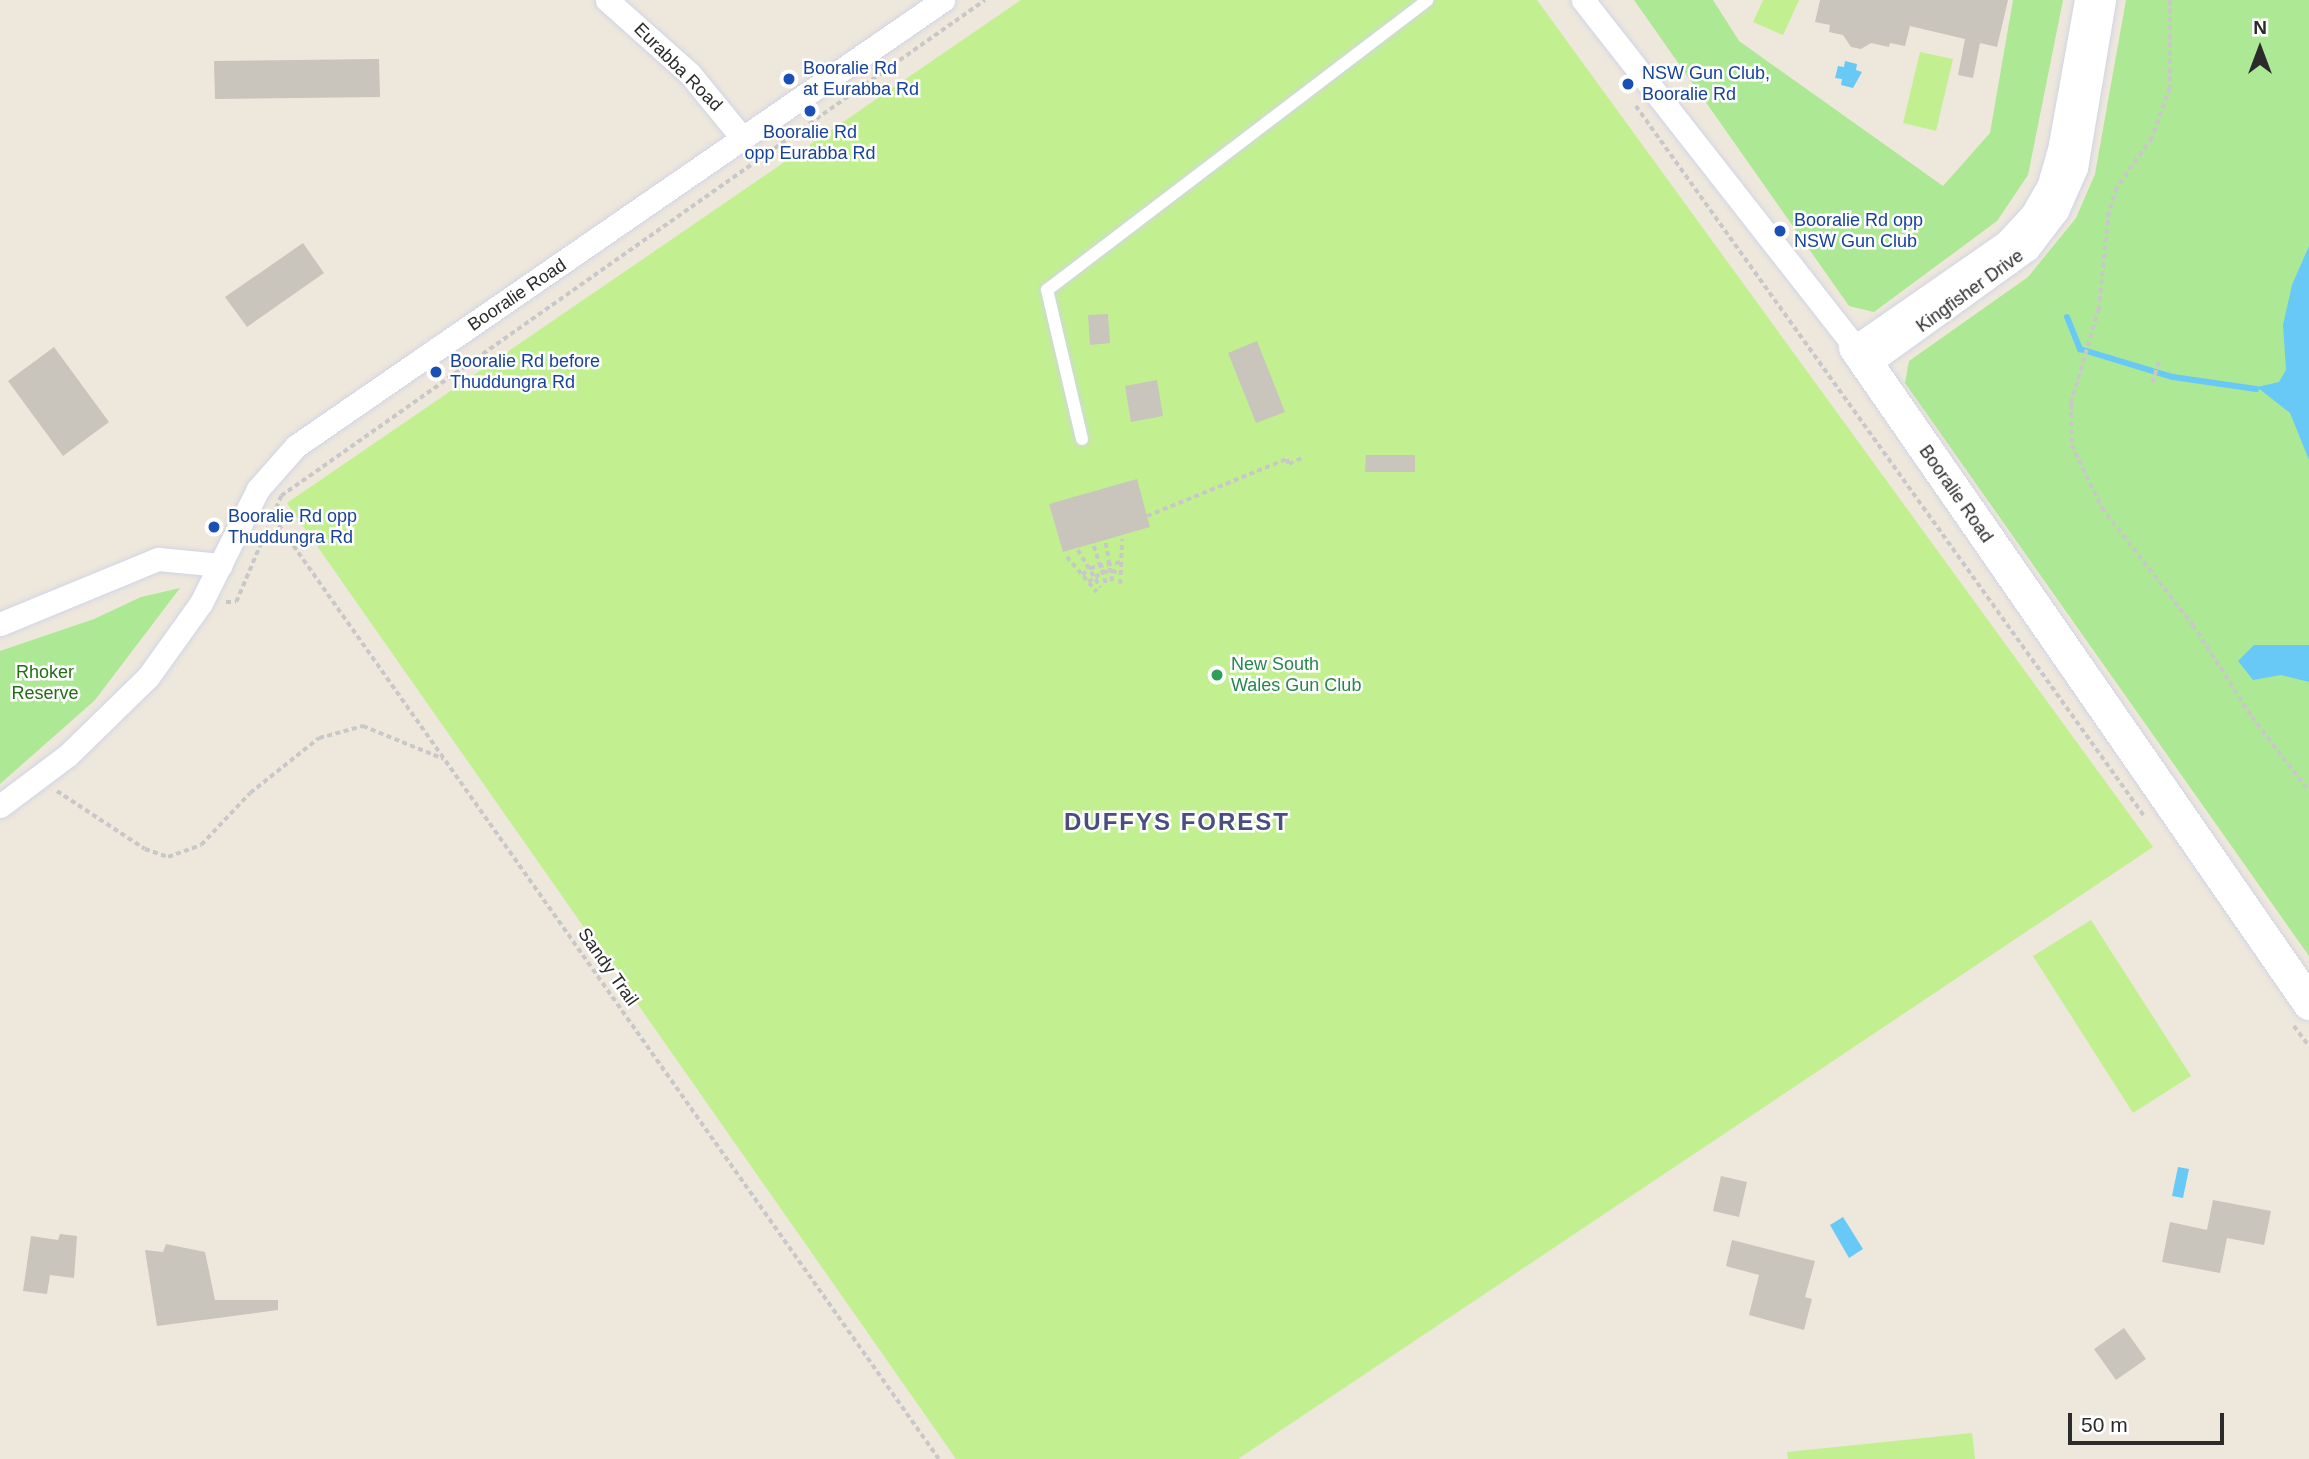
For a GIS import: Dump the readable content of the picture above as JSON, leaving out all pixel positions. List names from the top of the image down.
{
  "streets": {
    "street": ["Eurabba Road", "Kingfisher Drive", "Booralie Road"],
    "path": ["Sandy Trail"]
  },
  "crossings": [
    ["Eurabba Road", "Booralie Road"],
    ["Kingfisher Drive", "Booralie Road"],
    ["Booralie Road", "Sandy Trail"]
  ],
  "districts": ["DUFFYS FOREST"],
  "parks": ["Rhoker Reserve"],
  "places": [
    "Booralie Rd at Eurabba Rd",
    "NSW Gun Club, Booralie Rd",
    "Booralie Rd opp Eurabba Rd",
    "Booralie Rd opp NSW Gun Club",
    "Booralie Rd before Thuddungra Rd",
    "Booralie Rd opp Thuddungra Rd",
    "New South Wales Gun Club"
  ],
  "scale_bar": "50 m",
  "north": "top"
}
